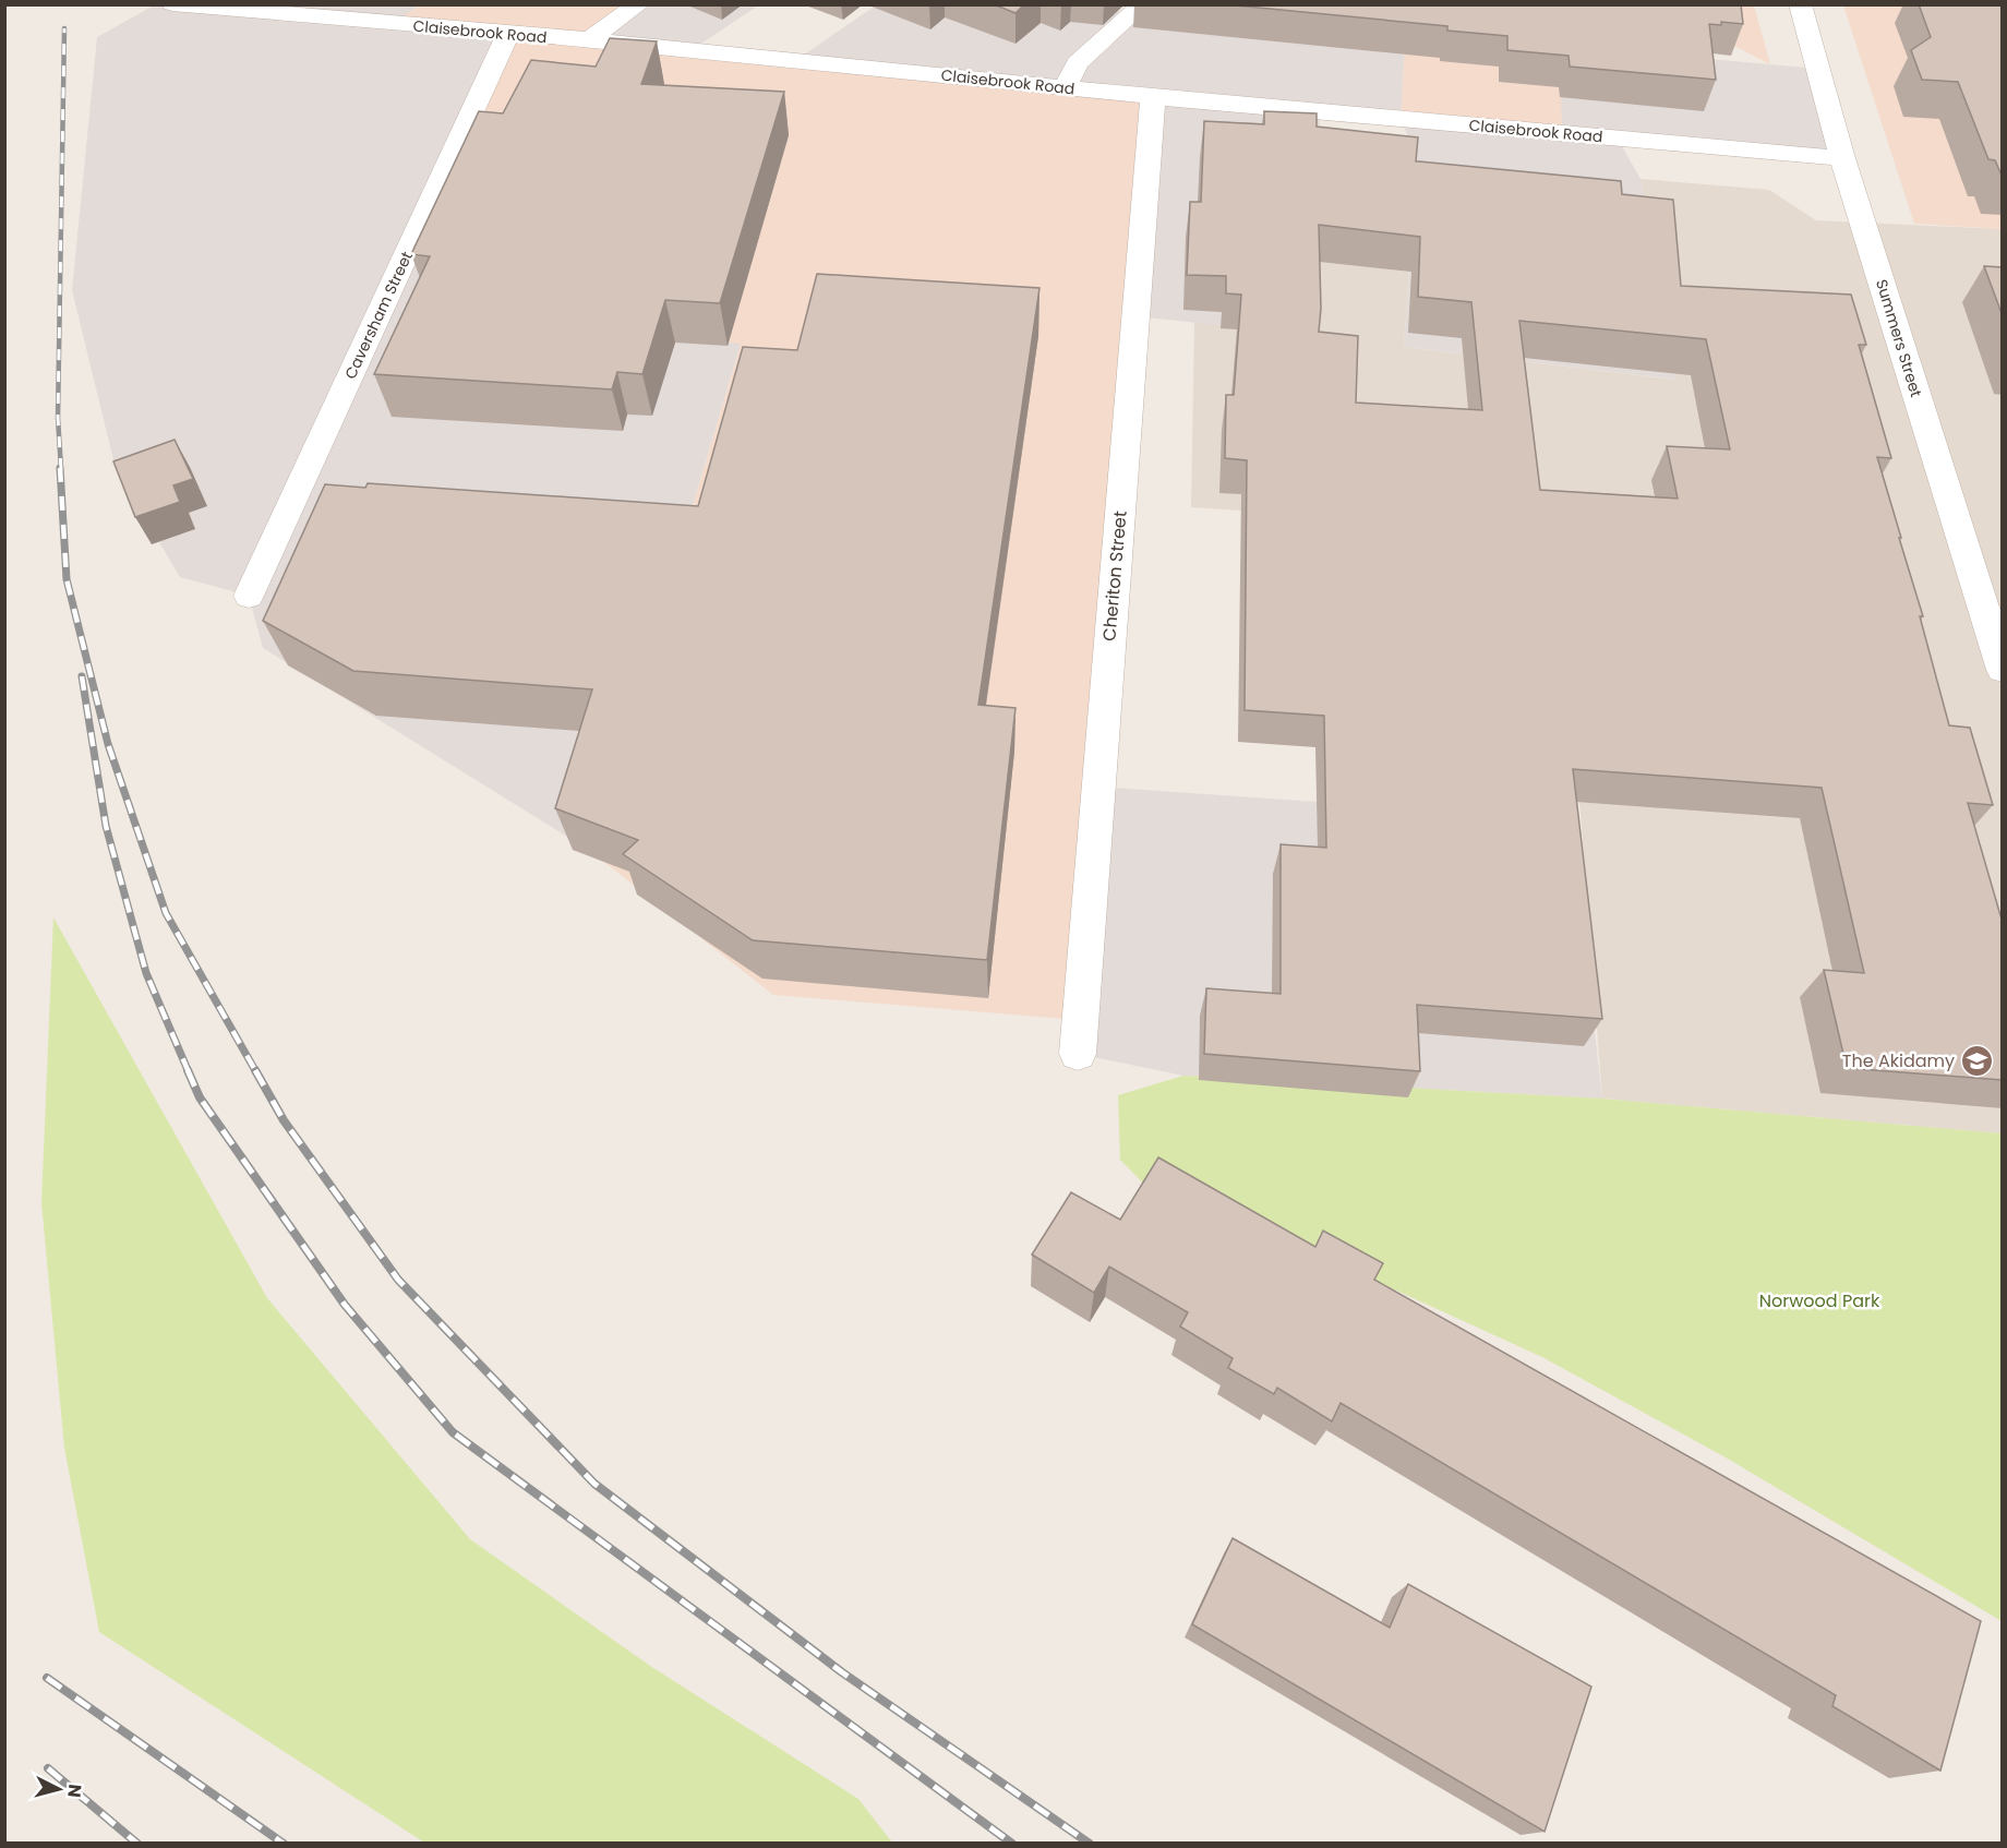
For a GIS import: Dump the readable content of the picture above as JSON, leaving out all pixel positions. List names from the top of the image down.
{
  "streets": {
    "street": [
      "Claisebrook Road",
      "Caversham Street",
      "Summers Street",
      "Cheriton Street"
    ]
  },
  "crossings": [
    ["Claisebrook Road", "Caversham Street"],
    ["Claisebrook Road", "Summers Street"],
    ["Claisebrook Road", "Cheriton Street"]
  ],
  "parks": ["Norwood Park"],
  "places": {
    "school or university": ["The Akidamy"]
  },
  "north": "right"
}
